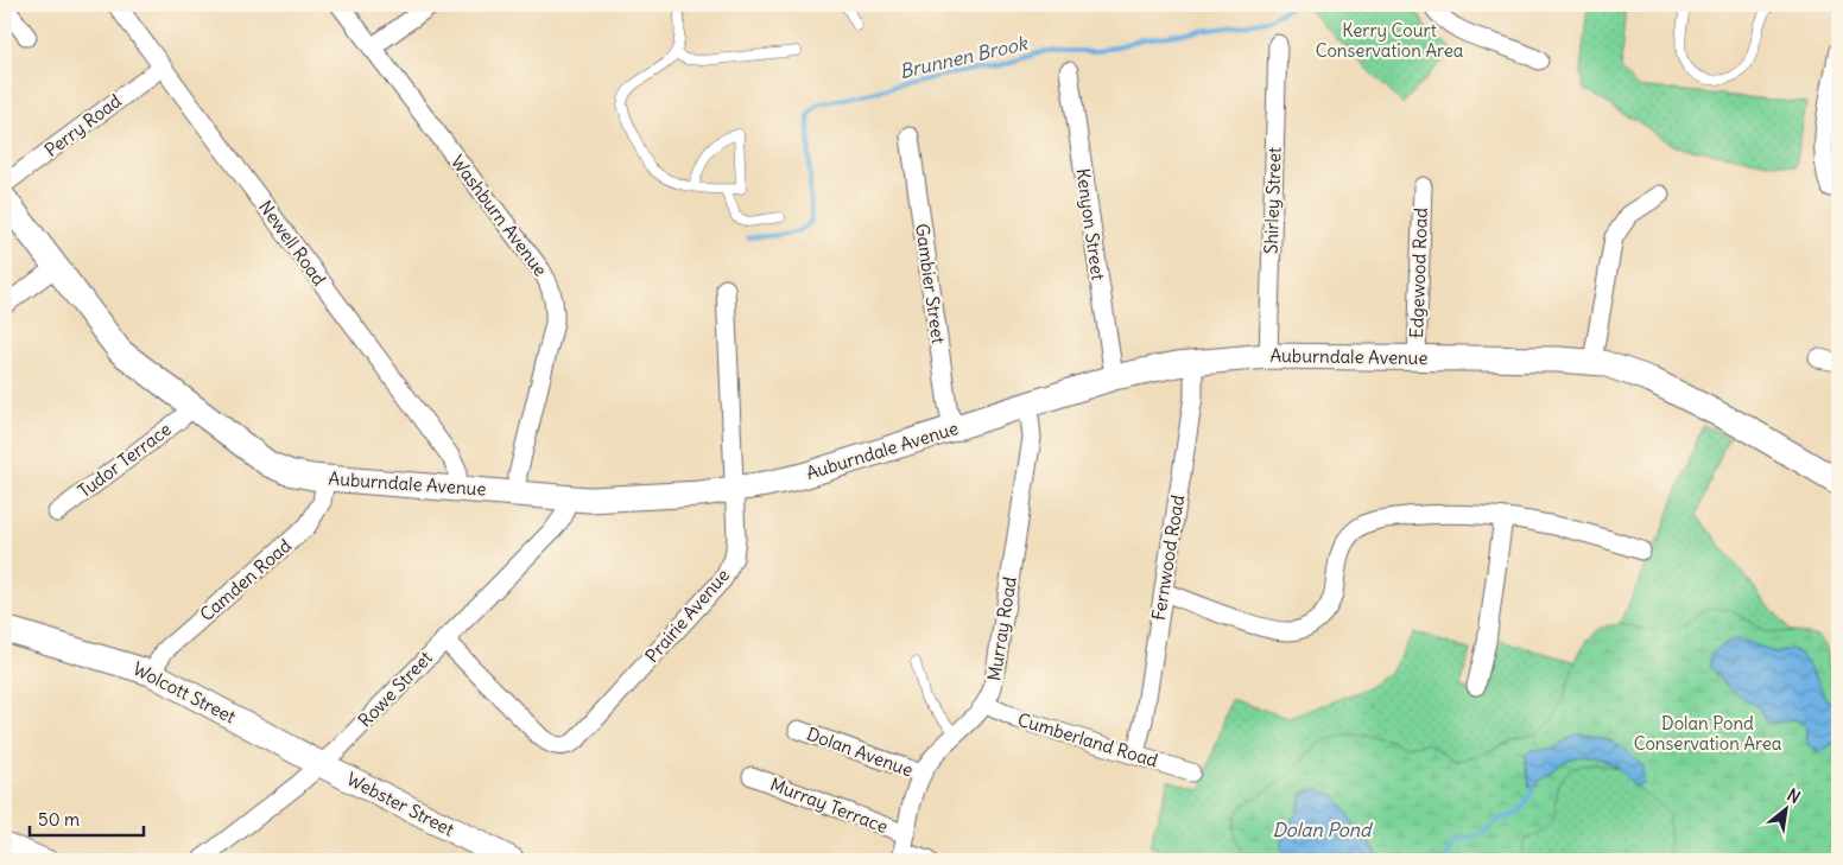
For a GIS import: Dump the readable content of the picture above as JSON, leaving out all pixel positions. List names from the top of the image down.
{
  "streets": {
    "street": [
      "Perry Road",
      "Shirley Street",
      "Washburn Avenue",
      "Kenyon Street",
      "Newell Road",
      "Edgewood Road",
      "Gambier Street",
      "Auburndale Avenue",
      "Tudor Terrace",
      "Fernwood Road",
      "Camden Road",
      "Prairie Avenue",
      "Murray Road",
      "Rowe Street",
      "Wolcott Street",
      "Cumberland Road",
      "Dolan Avenue",
      "Webster Street",
      "Murray Terrace"
    ]
  },
  "crossings": [
    ["Perry Road", "Newell Road"],
    ["Shirley Street", "Auburndale Avenue"],
    ["Washburn Avenue", "Auburndale Avenue"],
    ["Kenyon Street", "Auburndale Avenue"],
    ["Newell Road", "Auburndale Avenue"],
    ["Edgewood Road", "Auburndale Avenue"],
    ["Gambier Street", "Auburndale Avenue"],
    ["Auburndale Avenue", "Tudor Terrace"],
    ["Auburndale Avenue", "Fernwood Road"],
    ["Auburndale Avenue", "Camden Road"],
    ["Auburndale Avenue", "Prairie Avenue"],
    ["Auburndale Avenue", "Murray Road"],
    ["Auburndale Avenue", "Rowe Street"],
    ["Fernwood Road", "Cumberland Road"],
    ["Camden Road", "Wolcott Street"],
    ["Prairie Avenue", "Rowe Street"],
    ["Murray Road", "Cumberland Road"],
    ["Murray Road", "Dolan Avenue"],
    ["Murray Road", "Murray Terrace"],
    ["Rowe Street", "Wolcott Street"],
    ["Rowe Street", "Webster Street"],
    ["Wolcott Street", "Webster Street"]
  ],
  "water": ["Brunnen Brook", "Dolan Pond"],
  "parks": ["Kerry Court Conservation Area", "Dolan Pond Conservation Area"],
  "scale_bar": "50 m",
  "north": "top right"
}
